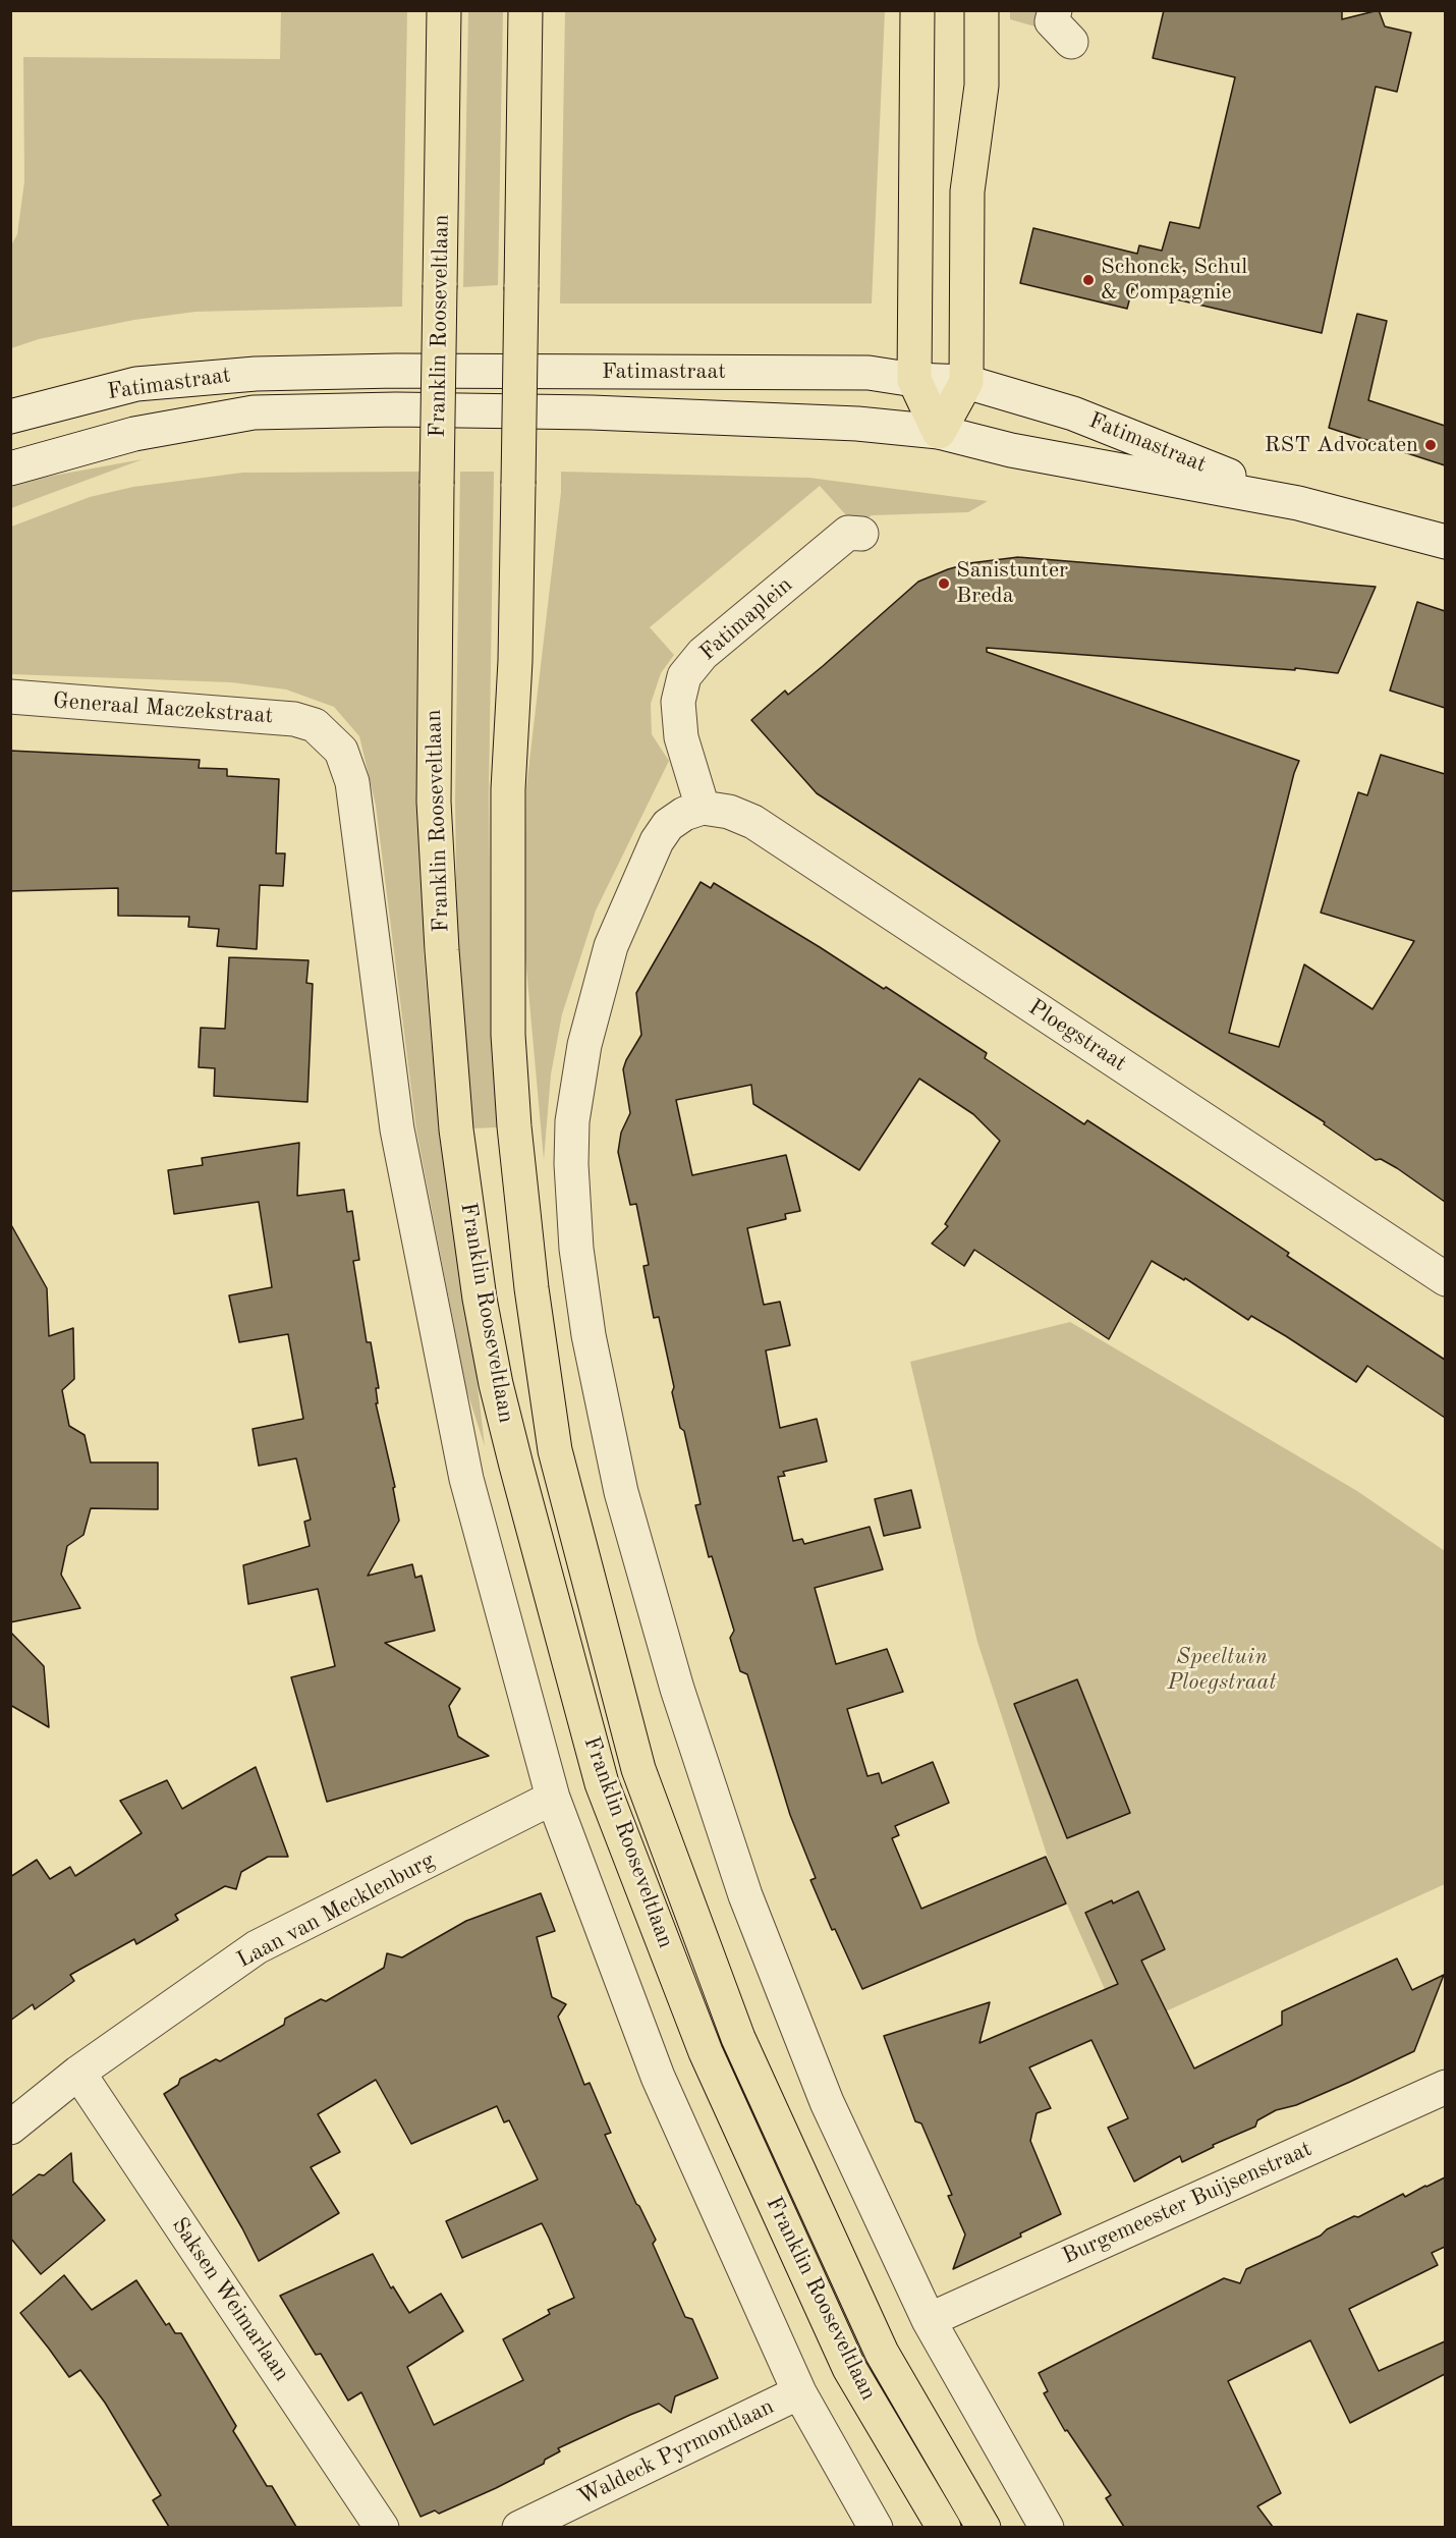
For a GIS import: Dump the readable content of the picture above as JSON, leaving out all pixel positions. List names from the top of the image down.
{
  "streets": {
    "main road": ["Franklin Rooseveltlaan"],
    "street": [
      "Fatimastraat",
      "Fatimaplein",
      "Generaal Maczekstraat",
      "Ploegstraat",
      "Laan van Mecklenburg",
      "Burgemeester Buijsenstraat",
      "Saksen Weimarlaan",
      "Waldeck Pyrmontlaan"
    ]
  },
  "crossings": [
    ["Fatimaplein", "Ploegstraat"],
    ["Generaal Maczekstraat", "Laan van Mecklenburg"],
    ["Laan van Mecklenburg", "Saksen Weimarlaan"]
  ],
  "parks": ["Speeltuin Ploegstraat"],
  "places": ["Schonck, Schul & Compagnie", "RST Advocaten", "Sanistunter Breda"]
}
